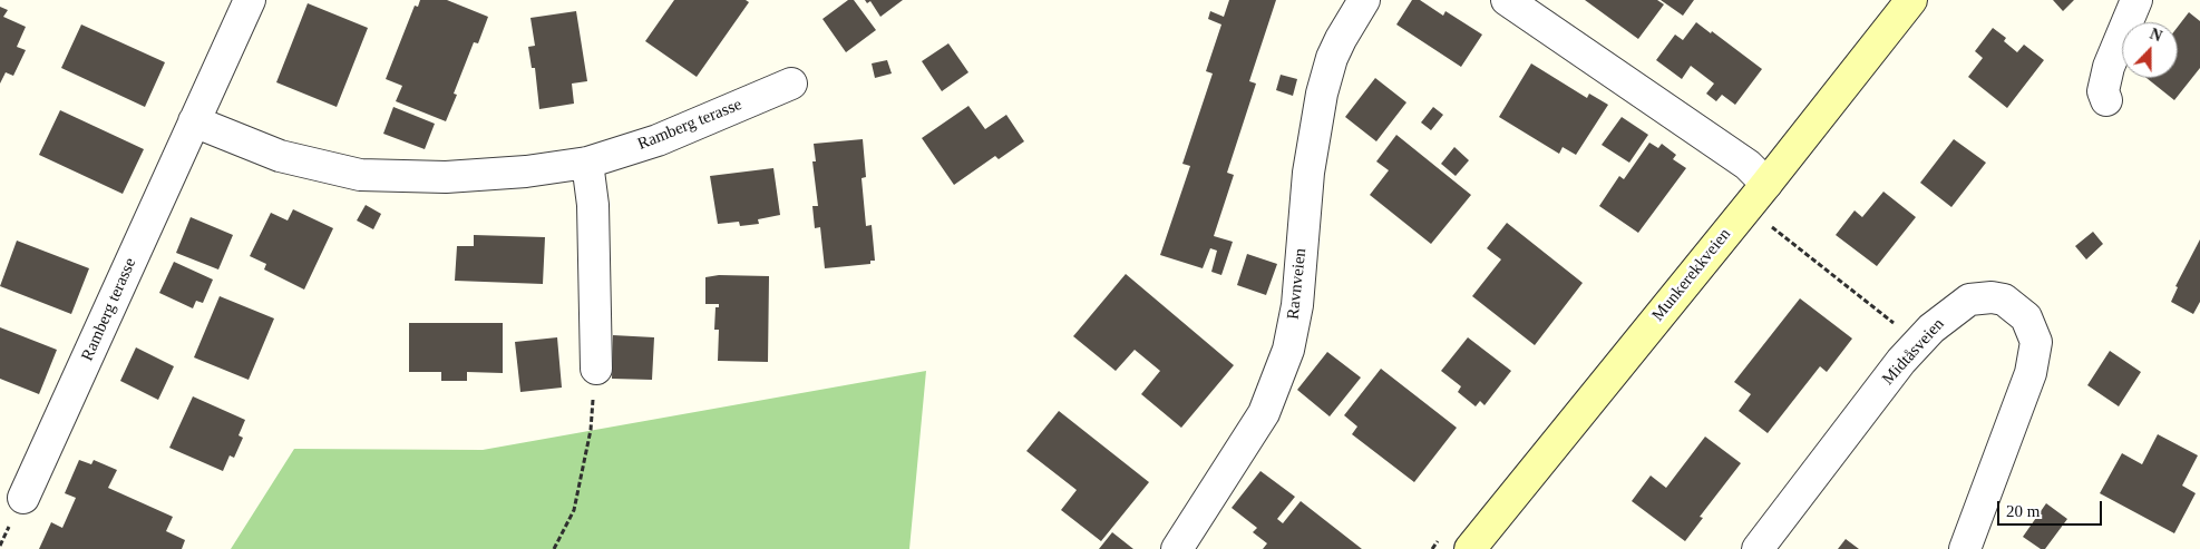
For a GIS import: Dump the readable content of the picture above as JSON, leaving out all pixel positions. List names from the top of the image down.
{
  "streets": {
    "main road": ["Munkerekkveien"],
    "street": ["Ramberg terasse", "Ravnveien", "Midtåsveien"]
  },
  "scale_bar": "20 m",
  "north": "top"
}
